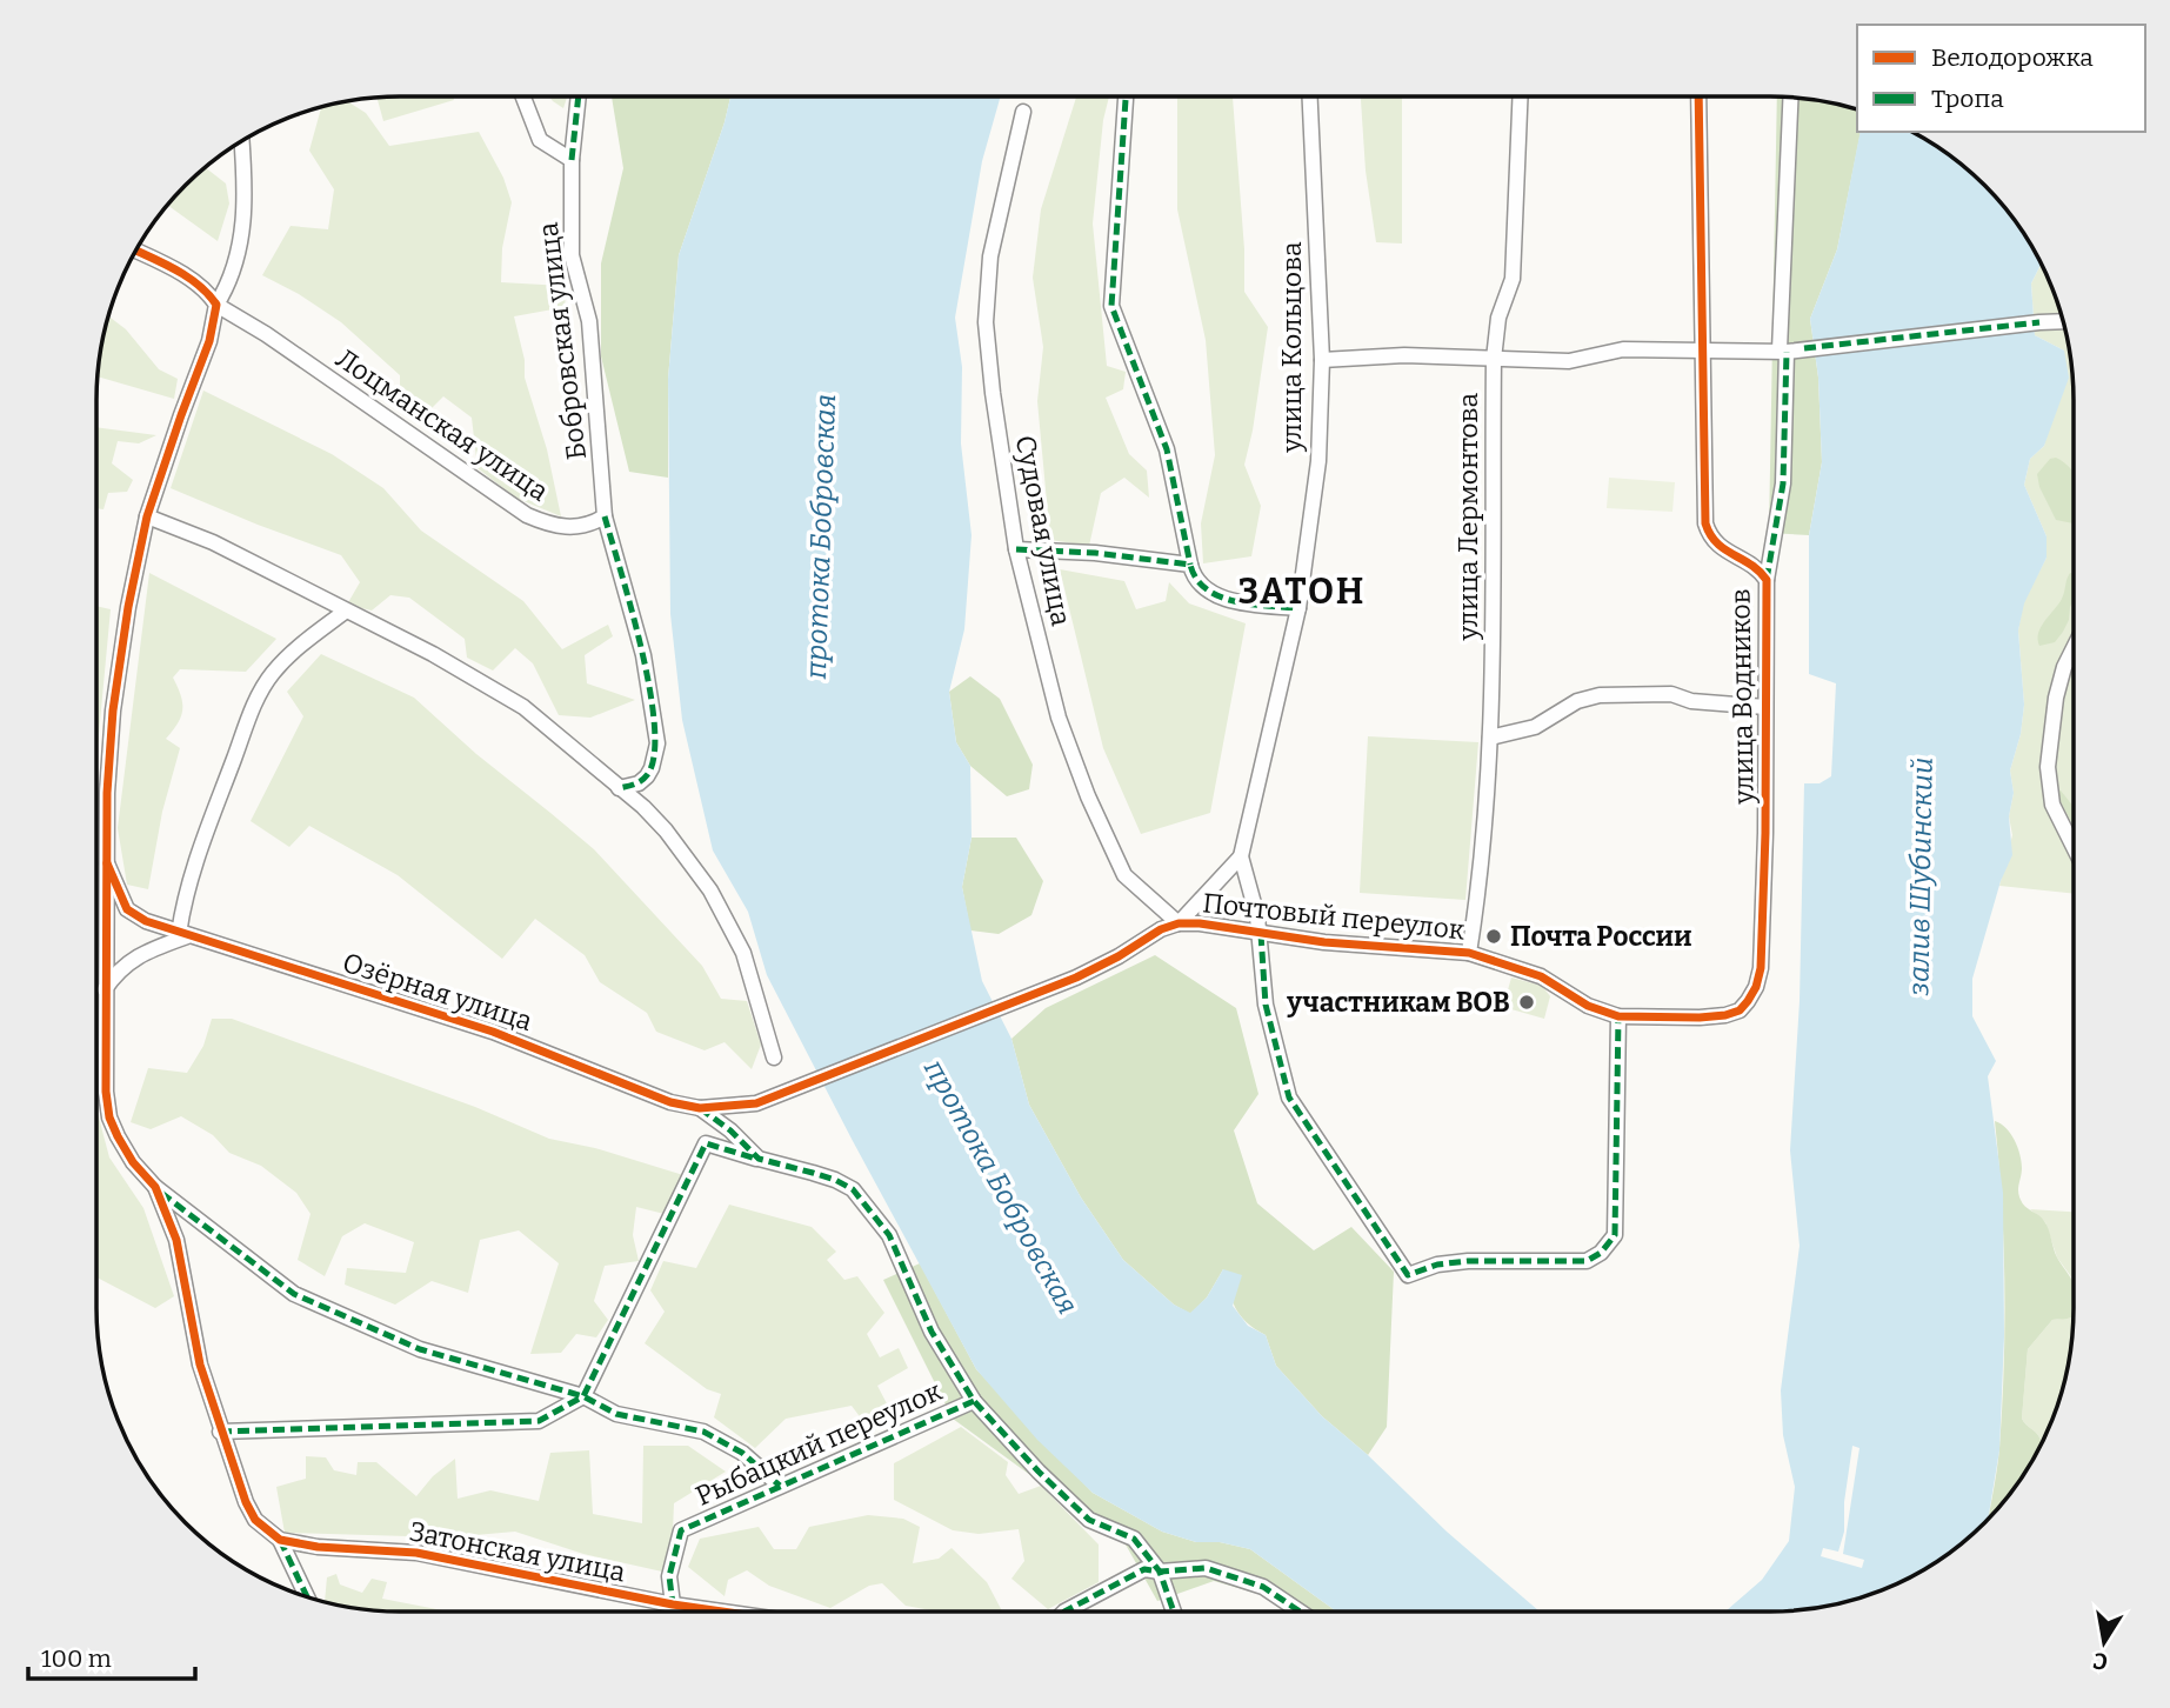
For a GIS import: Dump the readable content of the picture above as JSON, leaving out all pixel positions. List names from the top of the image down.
{
  "streets": {
    "street": [
      "Бобровская улица",
      "улица Кольцова",
      "Лоцманская улица",
      "улица Лермонтова",
      "Судовая улица",
      "улица Водников",
      "Почтовый переулок",
      "Озёрная улица",
      "Рыбацкий переулок",
      "Затонская улица"
    ]
  },
  "crossings": [
    ["Бобровская улица", "Лоцманская улица"],
    ["улица Кольцова", "Судовая улица"],
    ["улица Кольцова", "Почтовый переулок"],
    ["улица Кольцова", "Озёрная улица"],
    ["улица Лермонтова", "Почтовый переулок"],
    ["Судовая улица", "Почтовый переулок"],
    ["Судовая улица", "Озёрная улица"],
    ["улица Водников", "Почтовый переулок"],
    ["Почтовый переулок", "Озёрная улица"],
    ["Рыбацкий переулок", "Затонская улица"]
  ],
  "districts": ["ЗАТОН"],
  "water": ["протока Бобровская", "залив Шубинский"],
  "places": ["Почта России", "участникам ВОВ"],
  "legend": ["Велодорожка", "Тропа"],
  "scale_bar": "100 m",
  "north": "bottom"
}
